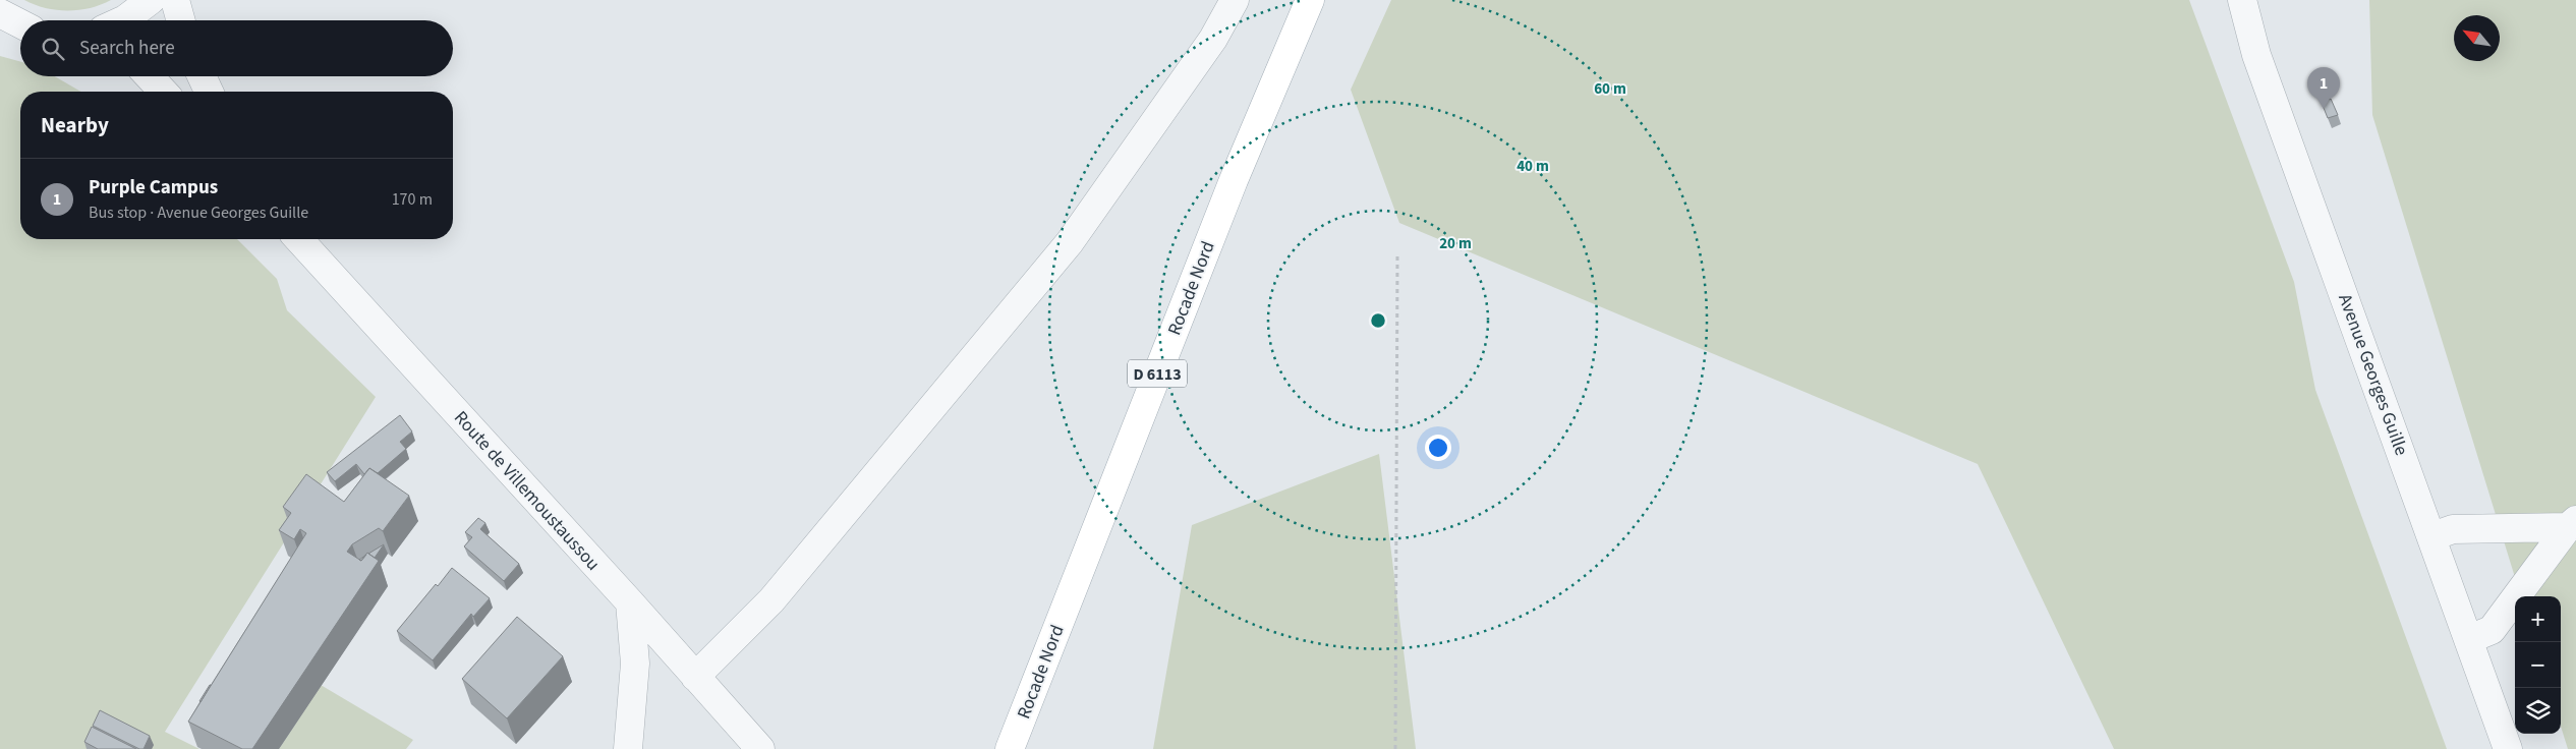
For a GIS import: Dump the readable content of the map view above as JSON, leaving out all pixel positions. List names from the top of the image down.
{
  "streets": {
    "main road": ["Rocade Nord", "D 6113"],
    "street": ["Avenue Georges Guille", "Route de Villemoustaussou"]
  },
  "north": "top left",
  "page": {
    "search": "Search here",
    "pins": "1",
    "heading": "Nearby",
    "list": [
      {
        "mark": "1",
        "name": "Purple Campus",
        "note": "Bus stop · Avenue Georges Guille",
        "value": "170 m"
      }
    ],
    "map_buttons": ["+", "−"]
  },
  "rings": ["60 m", "40 m", "20 m"]
}
